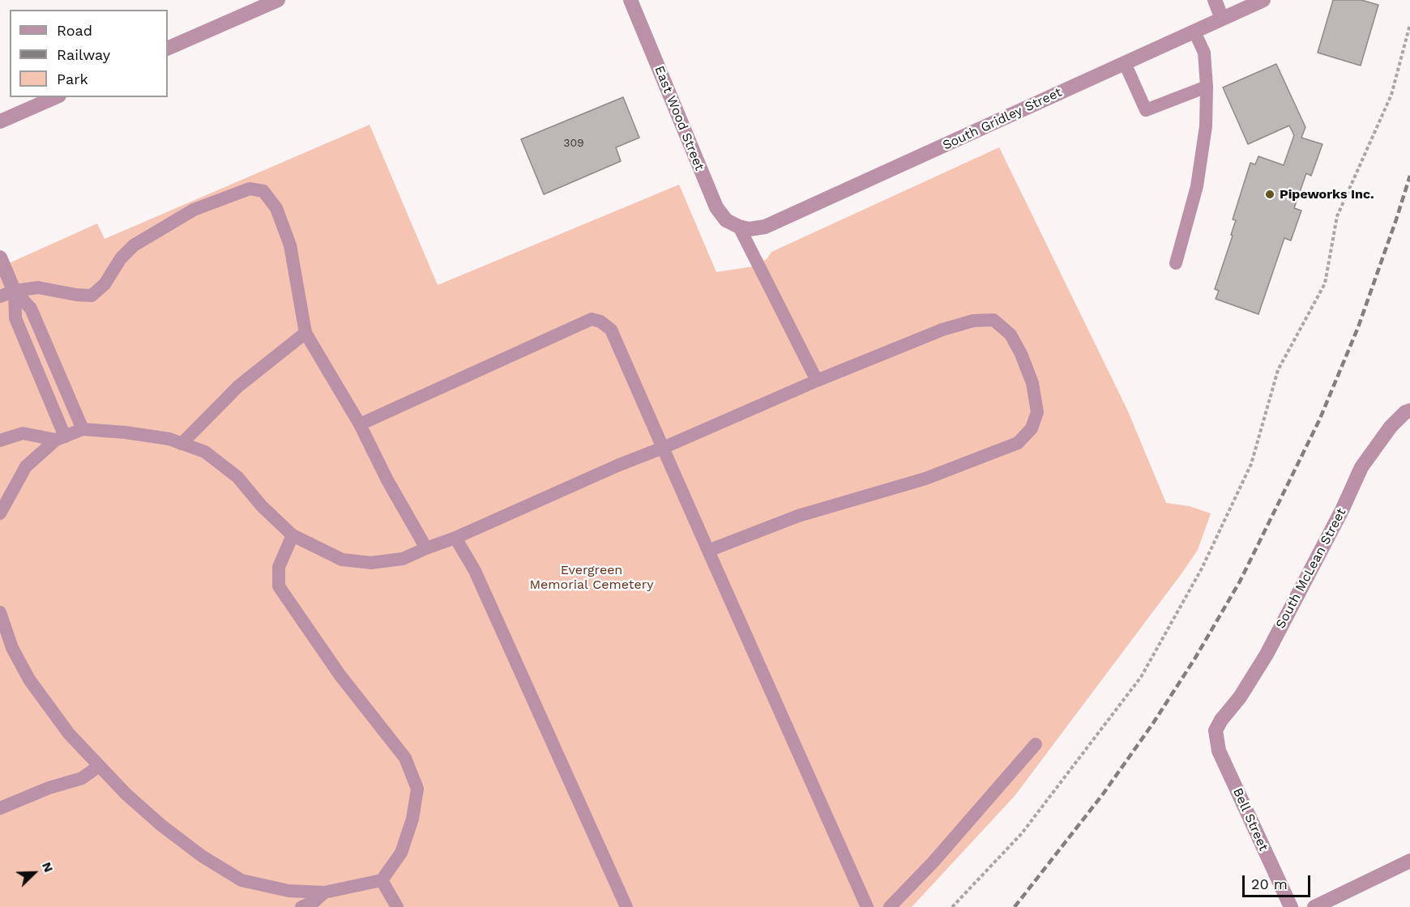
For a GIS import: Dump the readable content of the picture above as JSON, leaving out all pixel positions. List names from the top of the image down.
{
  "streets": {
    "street": [
      "East Wood Street",
      "South Gridley Street",
      "South McLean Street",
      "Bell Street"
    ]
  },
  "crossings": [
    ["East Wood Street", "South Gridley Street"],
    ["South McLean Street", "Bell Street"]
  ],
  "parks": ["Evergreen Memorial Cemetery"],
  "places": ["Pipeworks Inc."],
  "house_numbers": ["309"],
  "legend": ["Road", "Railway", "Park"],
  "scale_bar": "20 m",
  "north": "top right"
}
